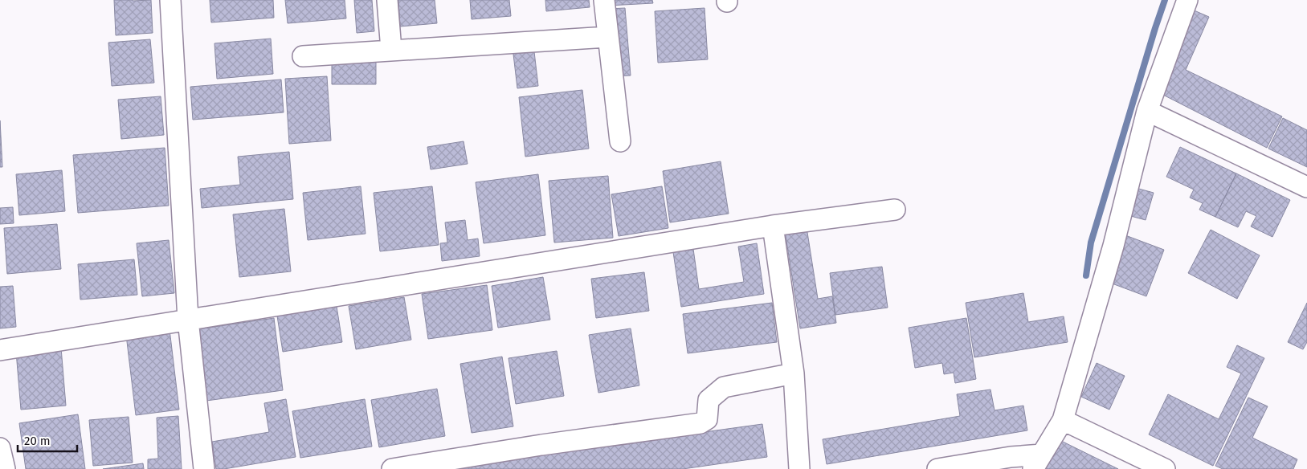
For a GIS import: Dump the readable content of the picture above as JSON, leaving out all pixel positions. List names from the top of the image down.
{
  "scale_bar": "20 m"
}
